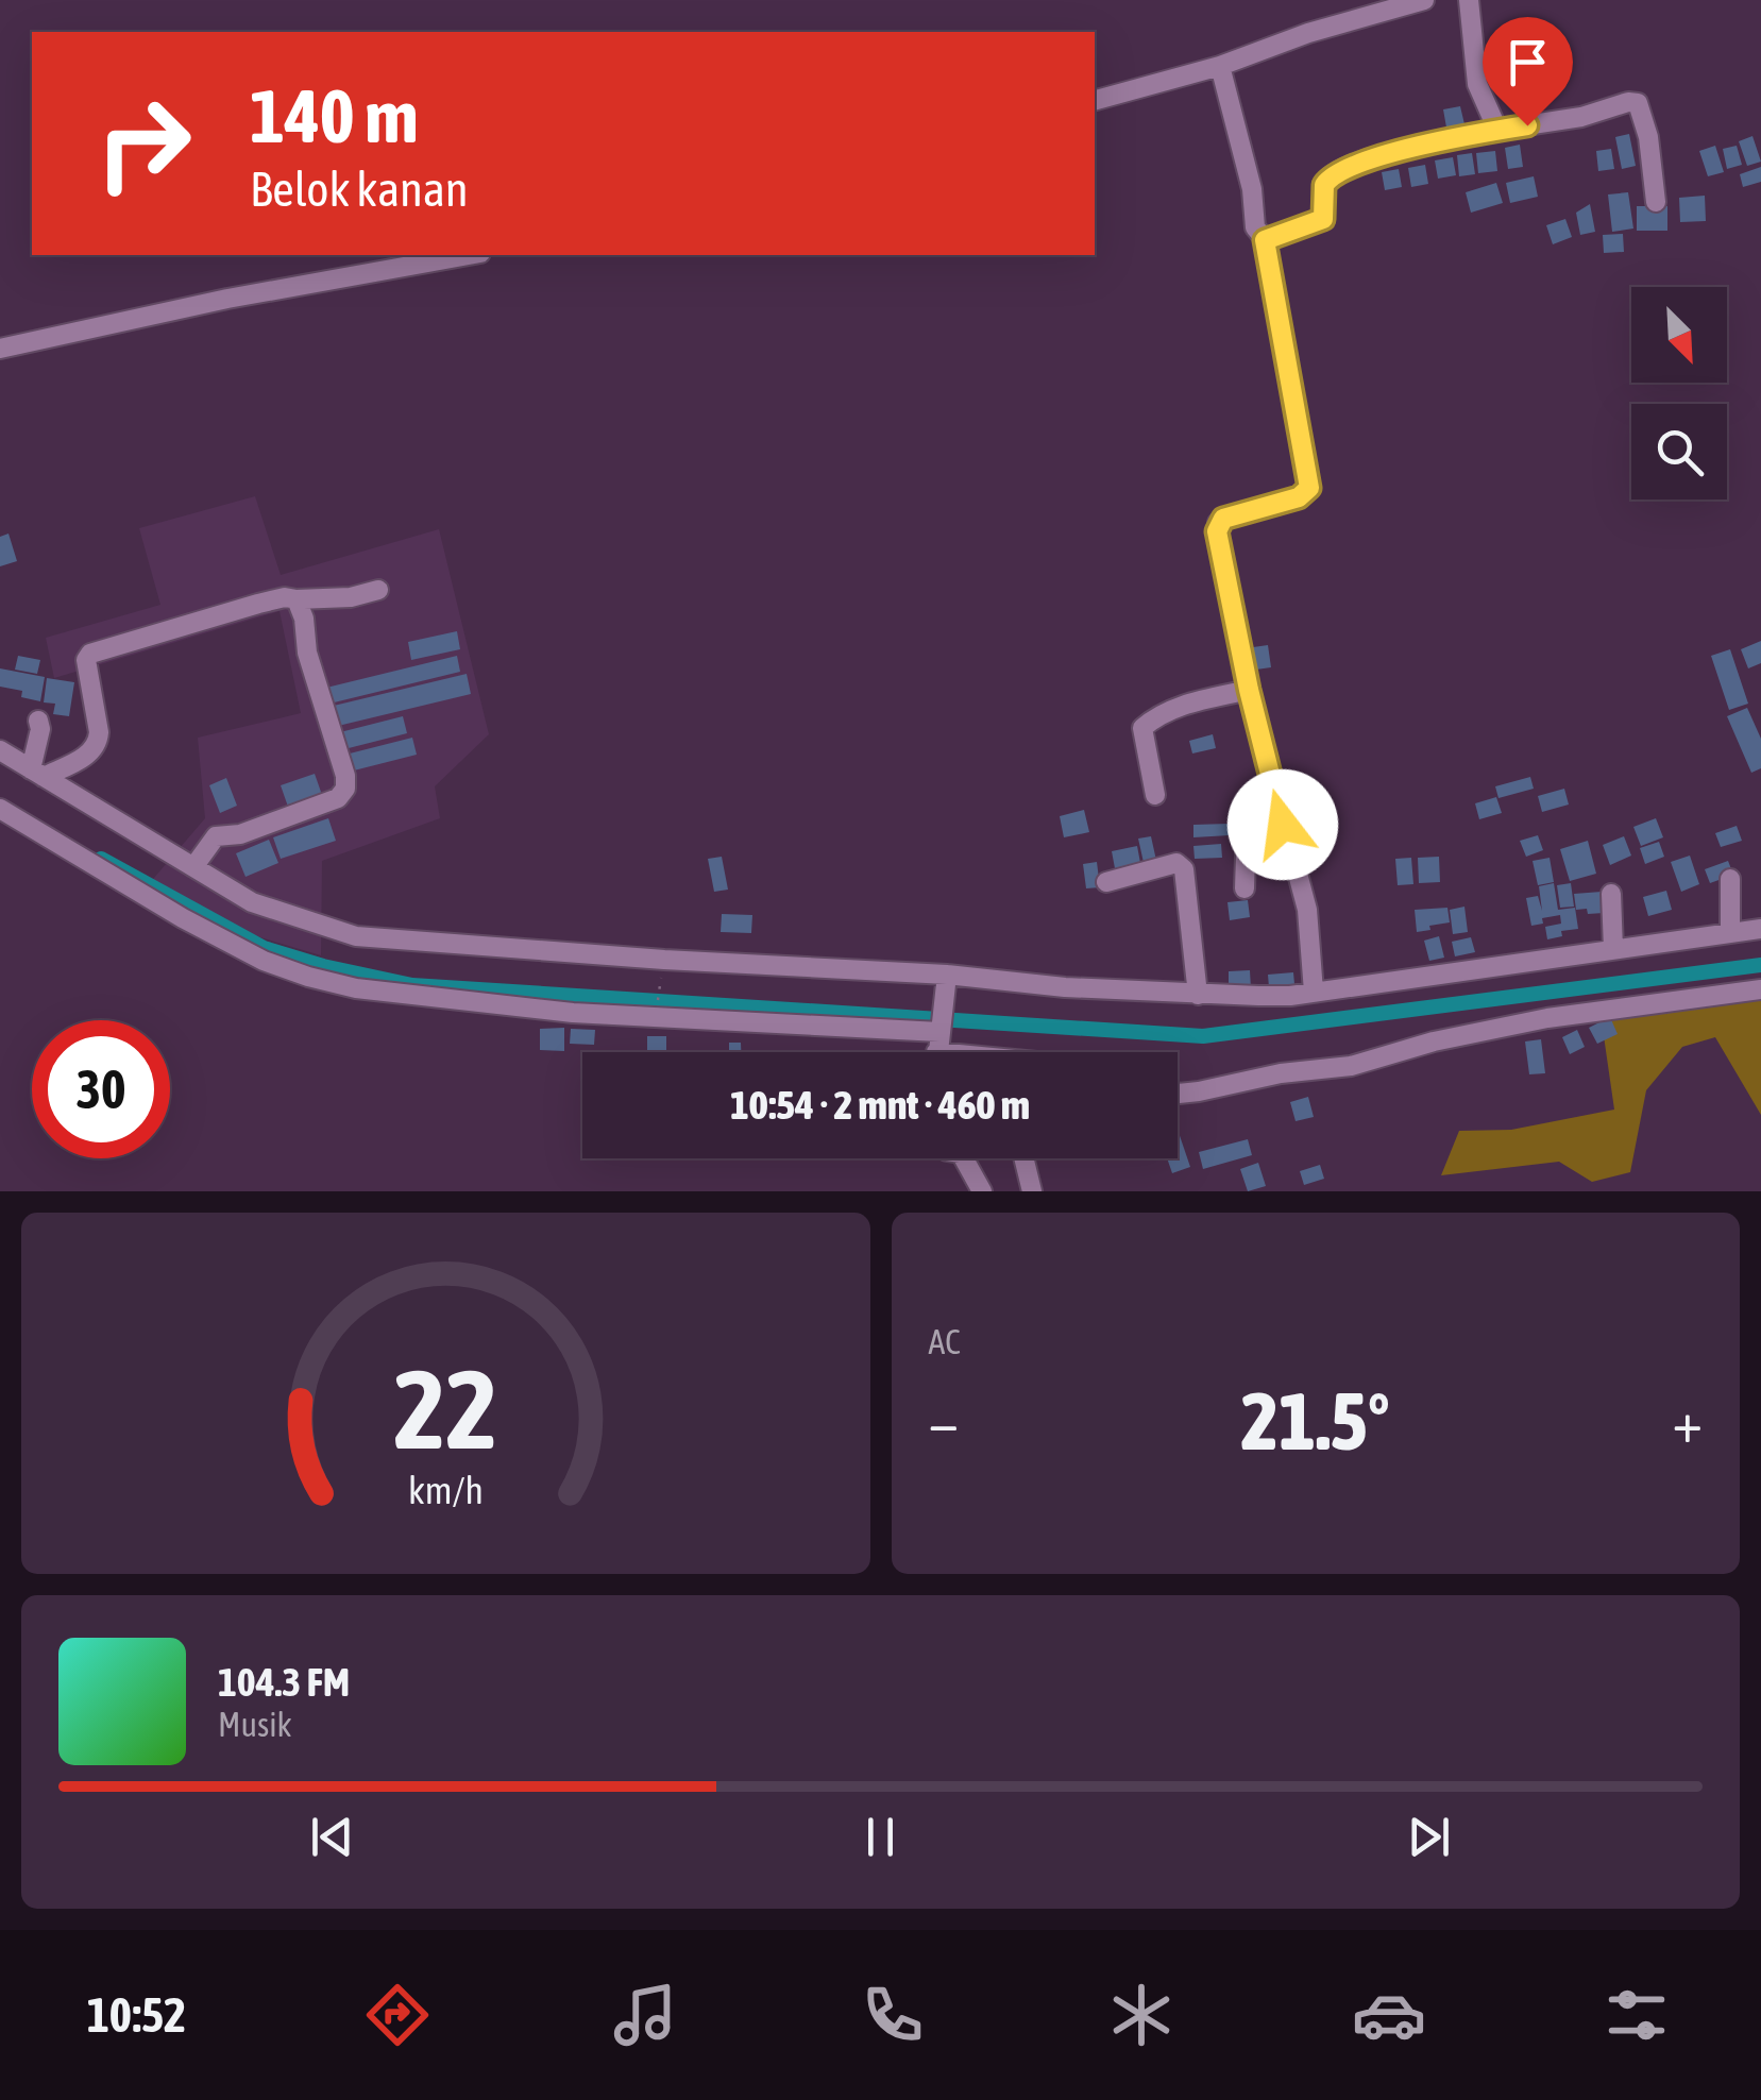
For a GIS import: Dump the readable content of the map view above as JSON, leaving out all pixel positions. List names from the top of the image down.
{
  "north": "bottom right",
  "page": {
    "turn": ["140 m", "Belok kanan"],
    "limit": "30",
    "trip": "10:54 · 2 mnt · 460 m",
    "tile": "AC",
    "heat": ["−", "21.5°", "+"],
    "song": ["104.3 FM", "Musik"],
    "tabs": "10:52",
    "gauge": ["22", "km/h"]
  }
}
